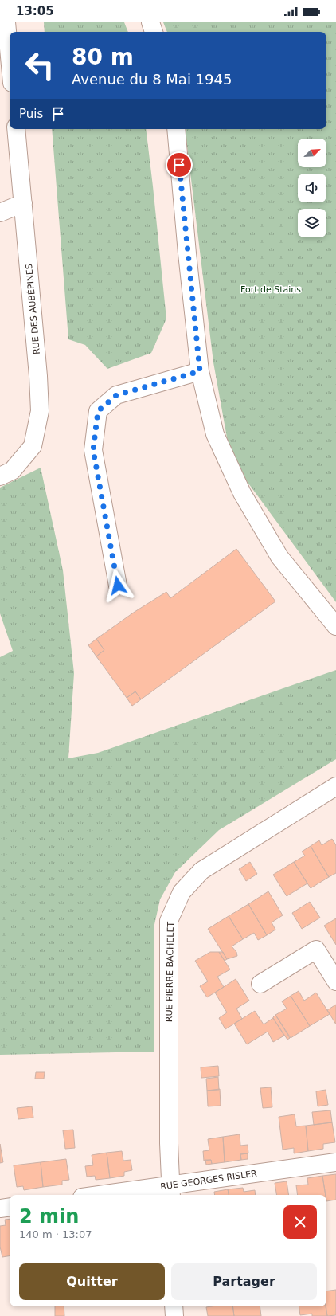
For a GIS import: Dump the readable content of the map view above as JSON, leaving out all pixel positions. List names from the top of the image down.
{
  "streets": {
    "street": ["RUE DES AUBÉPINES", "RUE PIERRE BACHELET", "RUE GEORGES RISLER"]
  },
  "crossings": [
    ["RUE PIERRE BACHELET", "RUE GEORGES RISLER"]
  ],
  "parks": ["Fort de Stains"],
  "north": "top right",
  "page": {
    "status": "13:05",
    "turn": ["80 m", "Avenue du 8 Mai 1945"],
    "then": "Puis",
    "heading": ["2 min", "140 m · 13:07"],
    "buttons": ["Quitter", "Partager"]
  }
}
